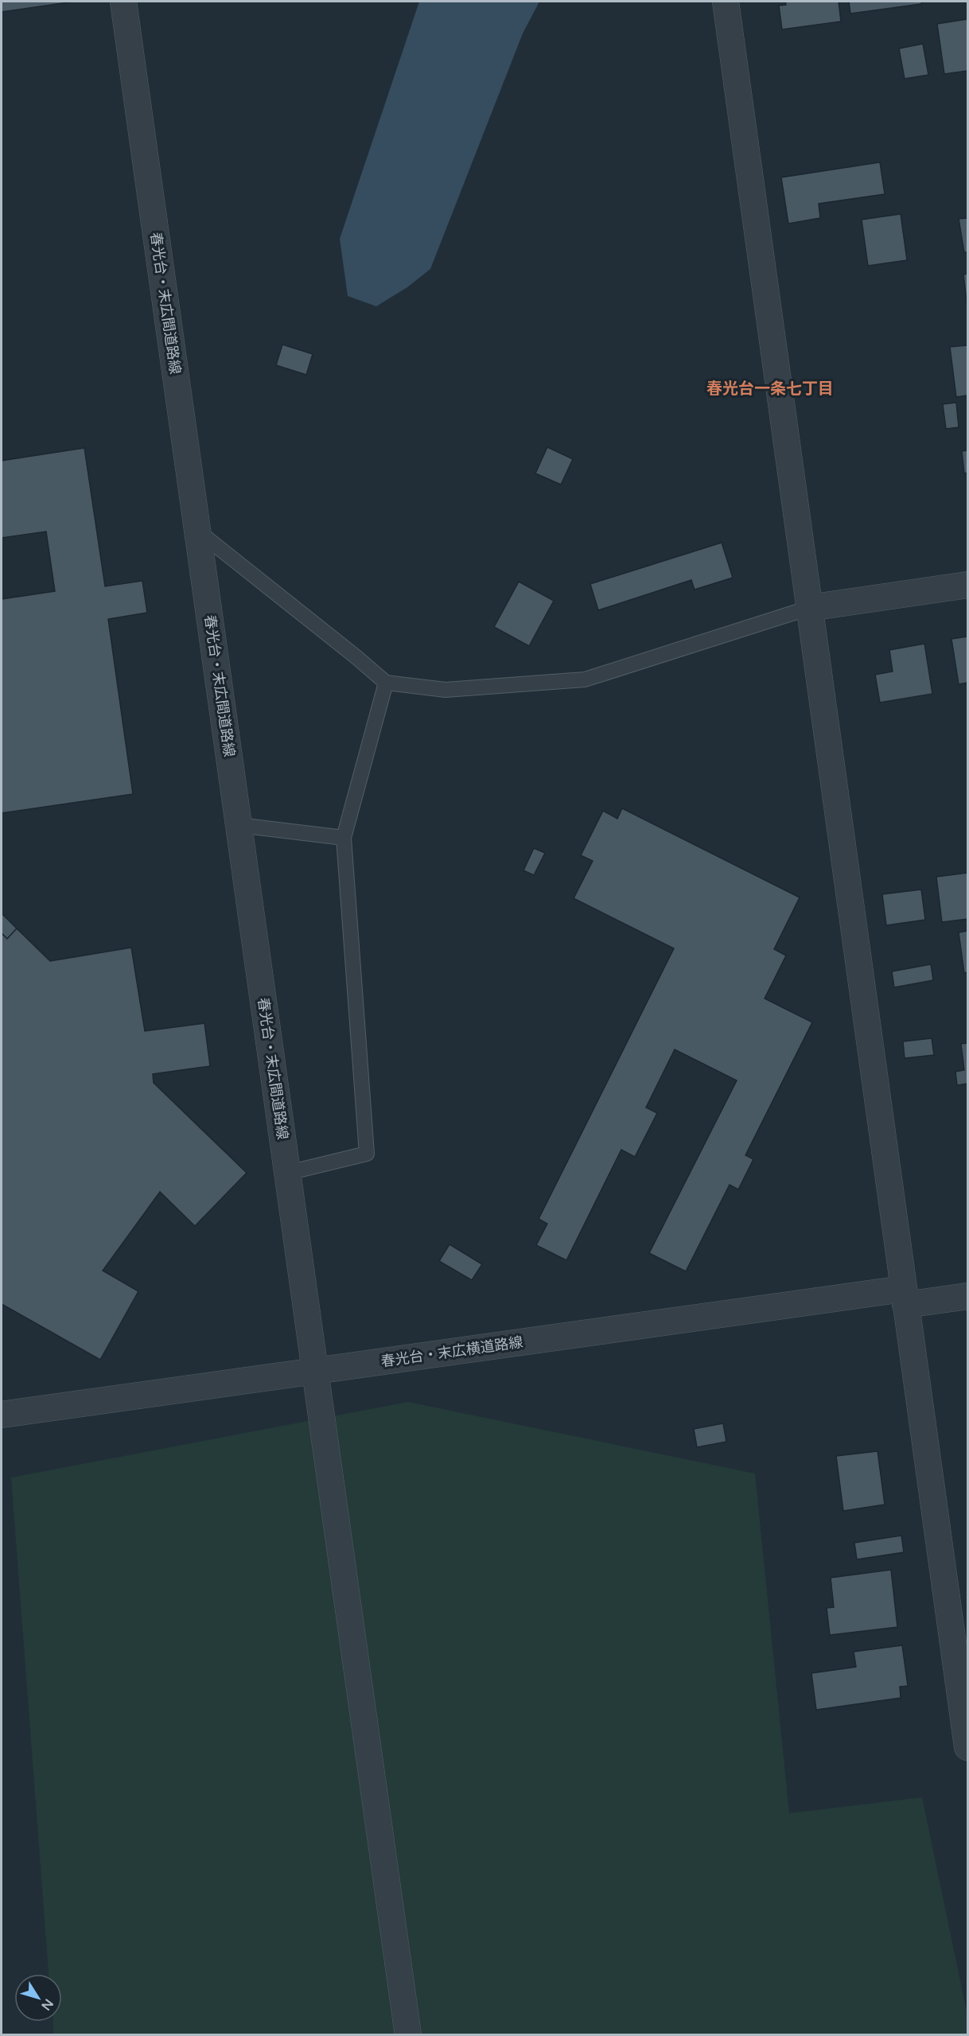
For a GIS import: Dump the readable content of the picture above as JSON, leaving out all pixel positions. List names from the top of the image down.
{
  "streets": {
    "street": ["春光台・末広間道路線", "春光台・末広横道路線"]
  },
  "crossings": [
    ["春光台・末広間道路線", "春光台・末広横道路線"]
  ],
  "districts": ["春光台一条七丁目"],
  "north": "bottom right"
}
